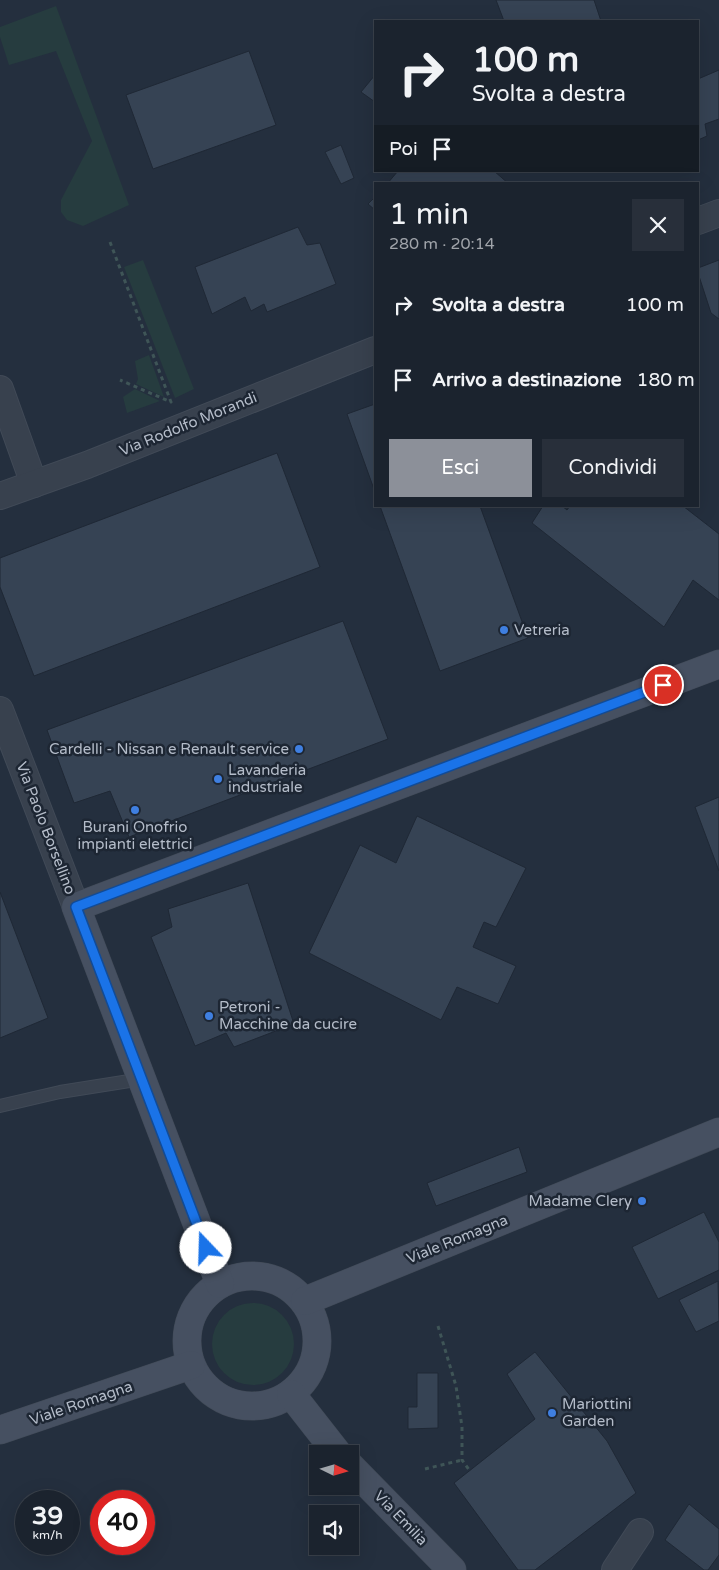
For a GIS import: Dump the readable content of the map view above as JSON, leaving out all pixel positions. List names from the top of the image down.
{
  "streets": {
    "street": [
      "Via Rodolfo Morandi",
      "Via Paolo Borsellino",
      "Viale Romagna",
      "Via Emilia"
    ]
  },
  "crossings": [
    ["Via Paolo Borsellino", "Viale Romagna"]
  ],
  "places": [
    "Vetreria",
    "Cardelli - Nissan e Renault service",
    "Lavanderia industriale",
    "Burani Onofrio impianti elettrici",
    "Petroni - Macchine da cucire",
    "Madame Clery",
    "Mariottini Garden"
  ],
  "north": "right",
  "page": {
    "turn": ["100 m", "Svolta a destra"],
    "then": "Poi",
    "heading": ["1 min", "280 m · 20:14"],
    "list": [
      {
        "name": "Svolta a destra",
        "value": "100 m"
      },
      {
        "name": "Arrivo a destinazione",
        "value": "180 m"
      }
    ],
    "buttons": ["Esci", "Condividi"],
    "speed": "39 km/h",
    "limit": "40"
  }
}
